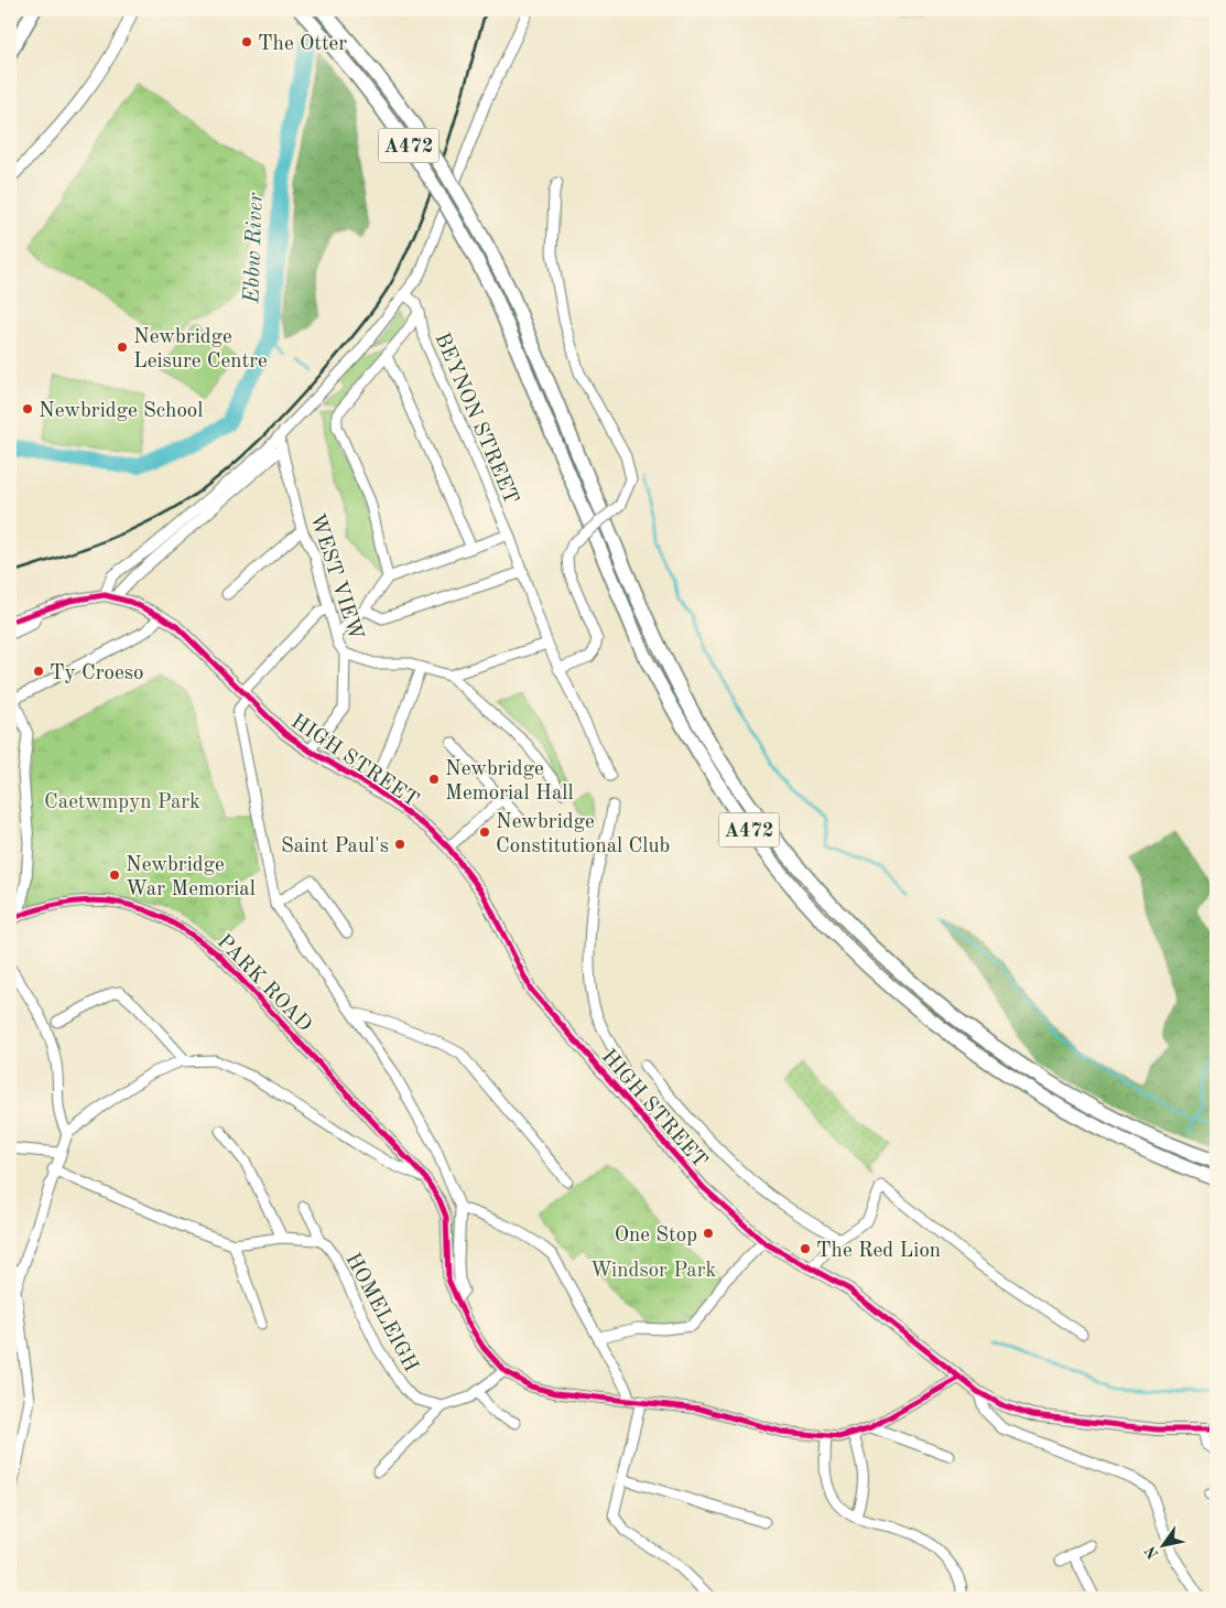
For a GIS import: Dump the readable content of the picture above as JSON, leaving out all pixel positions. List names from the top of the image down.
{
  "streets": {
    "main road": ["A472"],
    "street": [
      "BEYNON STREET",
      "WEST VIEW",
      "HIGH STREET",
      "PARK ROAD",
      "HOMELEIGH"
    ]
  },
  "crossings": [
    ["WEST VIEW", "HIGH STREET"],
    ["HIGH STREET", "PARK ROAD"]
  ],
  "water": ["Ebbw River"],
  "parks": ["Caetwmpyn Park", "Windsor Park"],
  "places": [
    "The Otter",
    "Newbridge Leisure Centre",
    "Newbridge School",
    "Ty Croeso",
    "Newbridge Memorial Hall",
    "Newbridge Constitutional Club",
    "Saint Paul's",
    "Newbridge War Memorial",
    "One Stop",
    "The Red Lion"
  ],
  "north": "bottom left"
}
